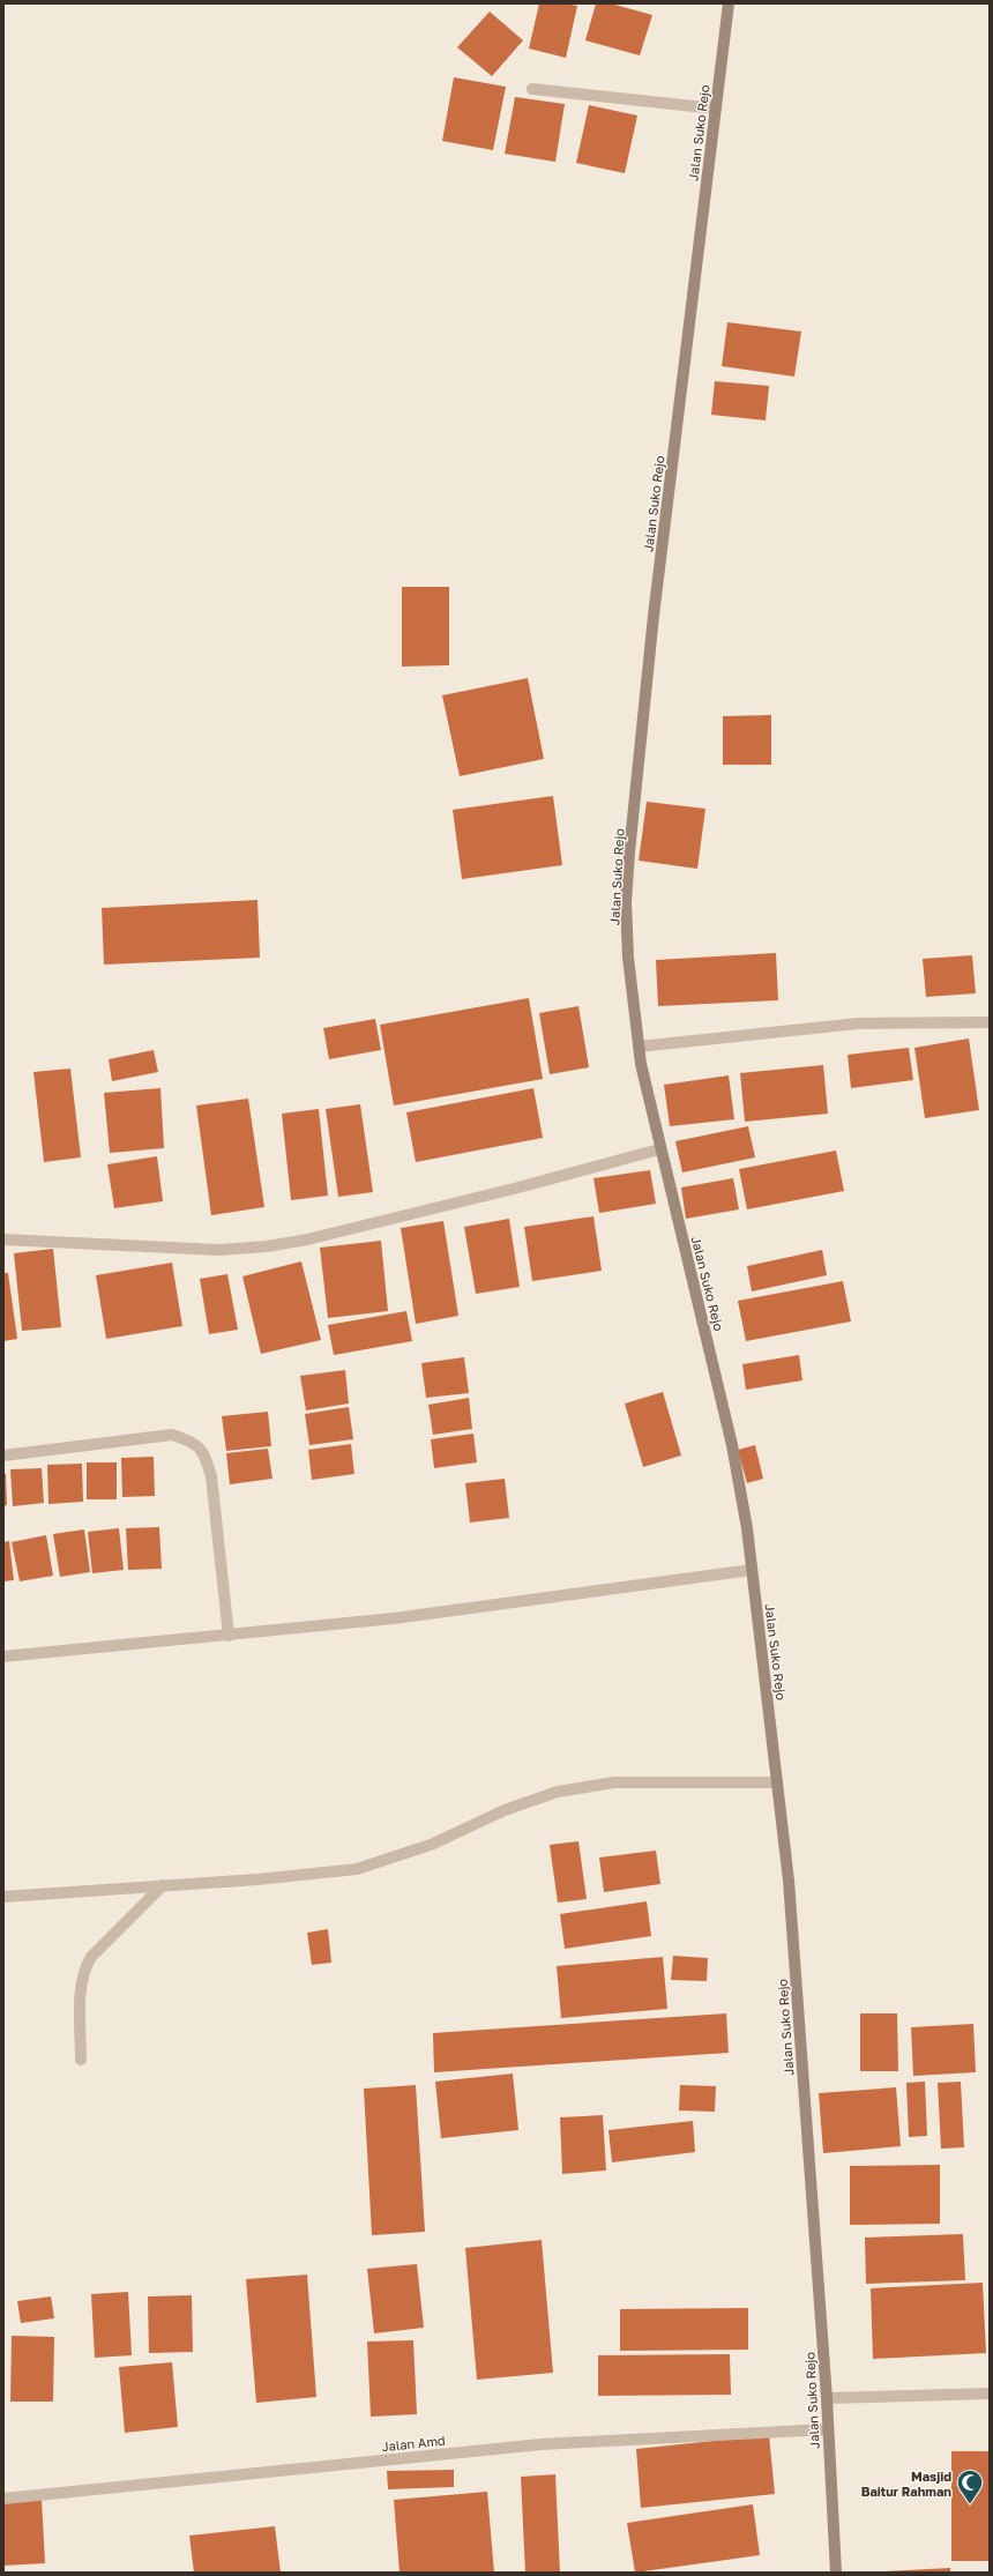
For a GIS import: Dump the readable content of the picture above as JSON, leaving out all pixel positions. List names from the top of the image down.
{
  "streets": {
    "main road": ["Jalan Suko Rejo"],
    "street": ["Jalan Amd"]
  },
  "crossings": [
    ["Jalan Suko Rejo", "Jalan Amd"]
  ],
  "places": {
    "mosque": ["Masjid Baitur Rahman"]
  }
}
